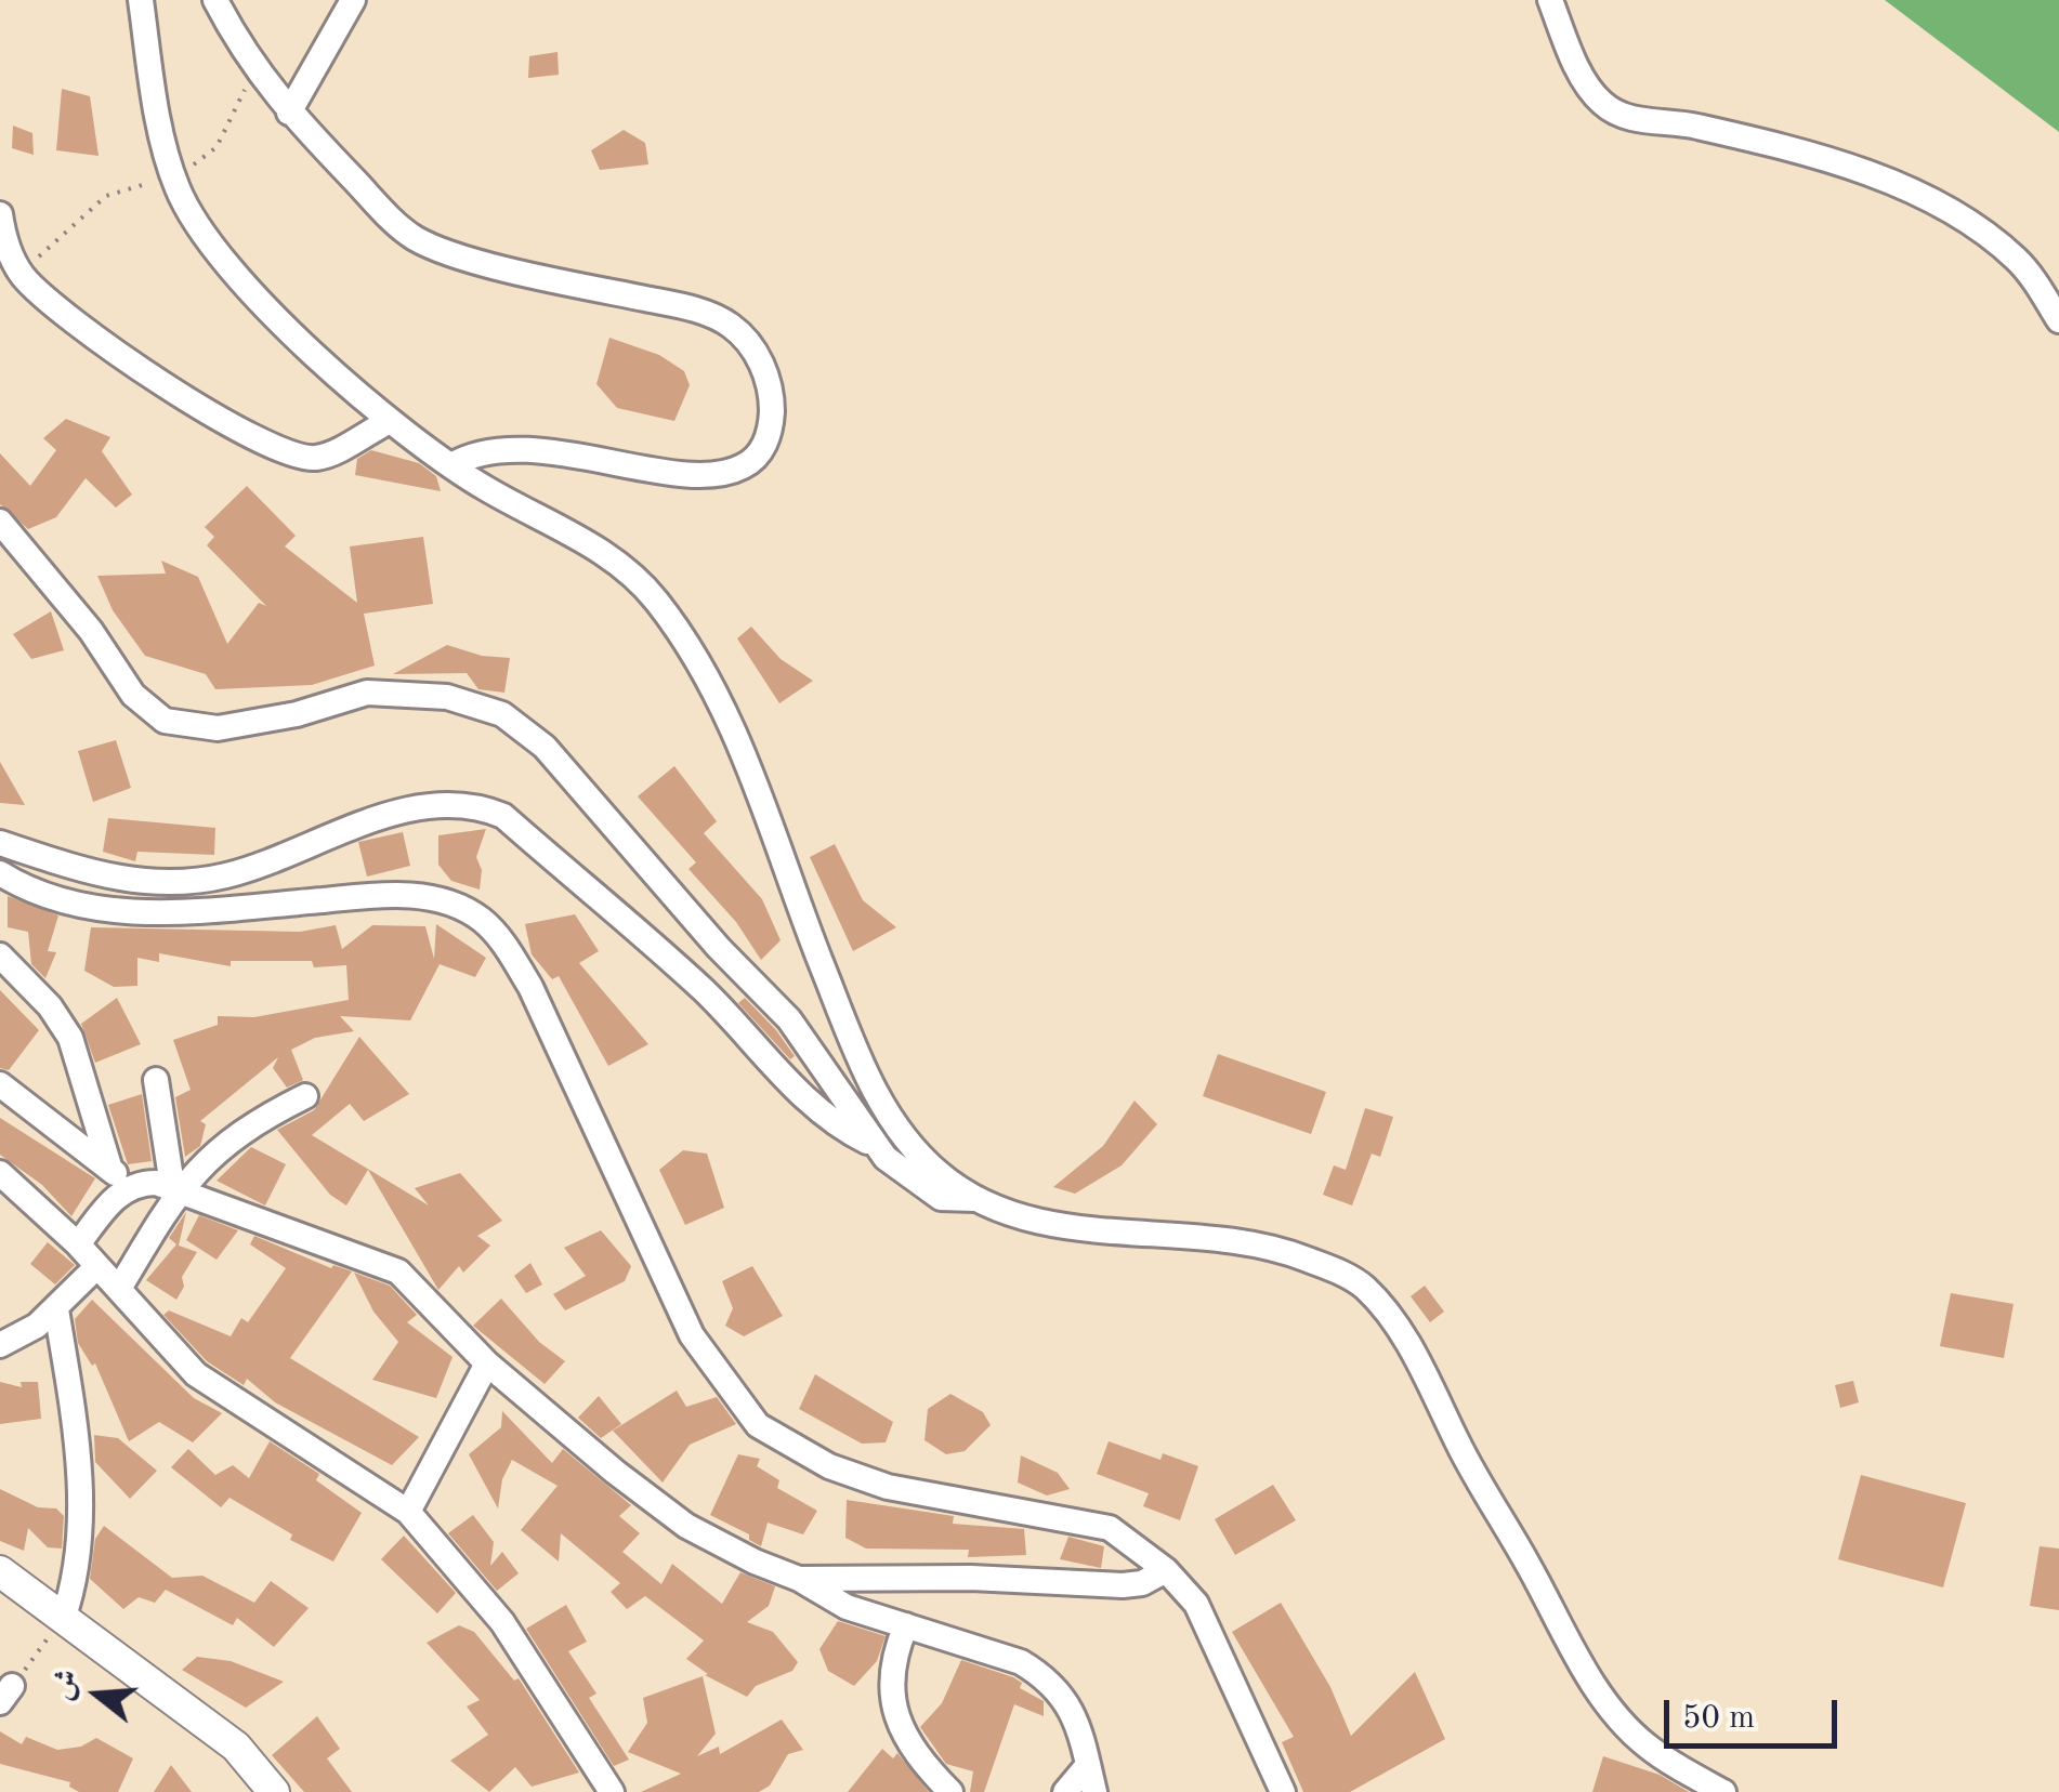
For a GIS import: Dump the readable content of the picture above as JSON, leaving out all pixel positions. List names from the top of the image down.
{
  "scale_bar": "50 m",
  "north": "left"
}
